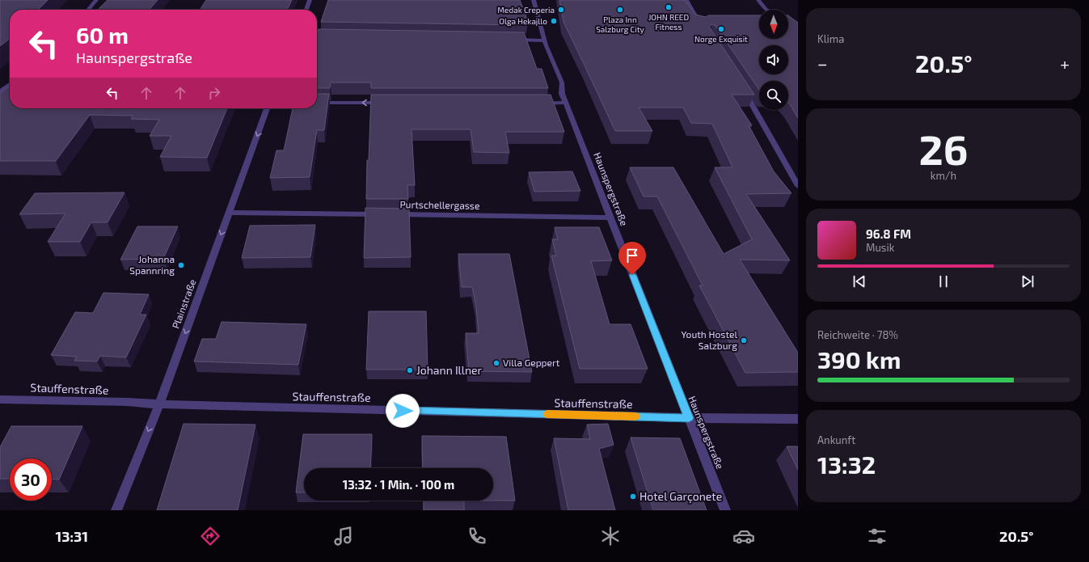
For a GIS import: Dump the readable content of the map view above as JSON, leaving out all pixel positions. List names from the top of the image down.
{
  "streets": {
    "street": [
      "Haunspergstraße",
      "Purtschellergasse",
      "Plainstraße",
      "Stauffenstraße"
    ]
  },
  "crossings": [
    ["Haunspergstraße", "Purtschellergasse"],
    ["Haunspergstraße", "Stauffenstraße"],
    ["Purtschellergasse", "Plainstraße"],
    ["Plainstraße", "Stauffenstraße"]
  ],
  "one_way": ["Plainstraße"],
  "places": [
    "JOHN REED Fitness",
    "Medak Creperia",
    "Plaza Inn Salzburg City",
    "Olga Hekajllo",
    "Norge Exquisit",
    "Johanna Spannring",
    "Youth Hostel Salzburg",
    "Villa Geppert",
    "Johann Illner",
    "Hotel Garçonete"
  ],
  "north": "bottom",
  "page": {
    "tile": [
      "Klima",
      ["26", "km/h"],
      ["Reichweite · 78%", "390 km"],
      ["Ankunft", "13:32"]
    ],
    "turn": ["60 m", "Haunspergstraße"],
    "heat": ["−", "20.5°", "+"],
    "song": ["96.8 FM", "Musik"],
    "limit": "30",
    "trip": "13:32 · 1 Min. · 100 m",
    "tabs": ["13:31", "20.5°"]
  }
}
